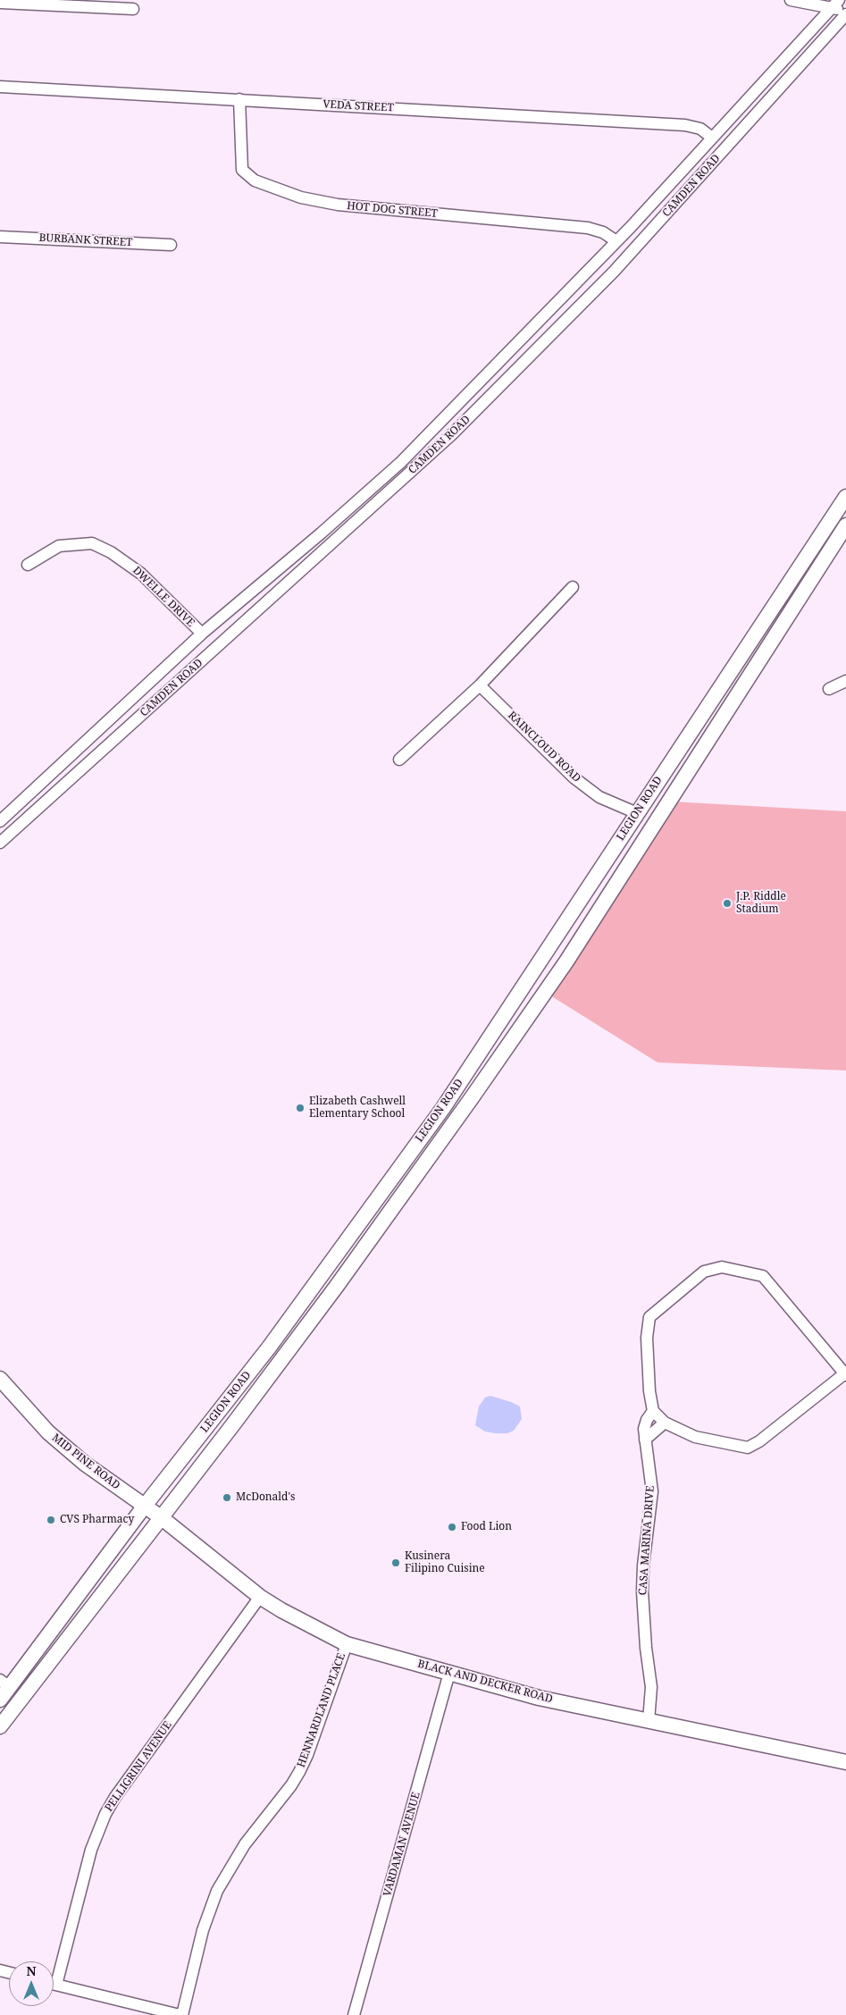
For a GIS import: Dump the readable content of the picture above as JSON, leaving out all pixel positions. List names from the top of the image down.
{
  "streets": {
    "main road": ["LEGION ROAD", "MID PINE ROAD", "BLACK AND DECKER ROAD"],
    "street": [
      "VEDA STREET",
      "CAMDEN ROAD",
      "HOT DOG STREET",
      "BURBANK STREET",
      "DWELLE DRIVE",
      "RAINCLOUD ROAD",
      "CASA MARINA DRIVE",
      "HENNARDLAND PLACE",
      "PELLIGRINI AVENUE",
      "VARDAMAN AVENUE"
    ]
  },
  "crossings": [
    ["VEDA STREET", "CAMDEN ROAD"],
    ["VEDA STREET", "HOT DOG STREET"],
    ["CAMDEN ROAD", "HOT DOG STREET"],
    ["CAMDEN ROAD", "DWELLE DRIVE"],
    ["RAINCLOUD ROAD", "LEGION ROAD"],
    ["LEGION ROAD", "MID PINE ROAD"],
    ["LEGION ROAD", "BLACK AND DECKER ROAD"],
    ["MID PINE ROAD", "BLACK AND DECKER ROAD"],
    ["CASA MARINA DRIVE", "BLACK AND DECKER ROAD"],
    ["BLACK AND DECKER ROAD", "HENNARDLAND PLACE"],
    ["BLACK AND DECKER ROAD", "PELLIGRINI AVENUE"],
    ["BLACK AND DECKER ROAD", "VARDAMAN AVENUE"]
  ],
  "places": [
    "J.P. Riddle Stadium",
    "Elizabeth Cashwell Elementary School",
    "McDonald's",
    "CVS Pharmacy",
    "Food Lion",
    "Kusinera Filipino Cuisine"
  ],
  "north": "top"
}
